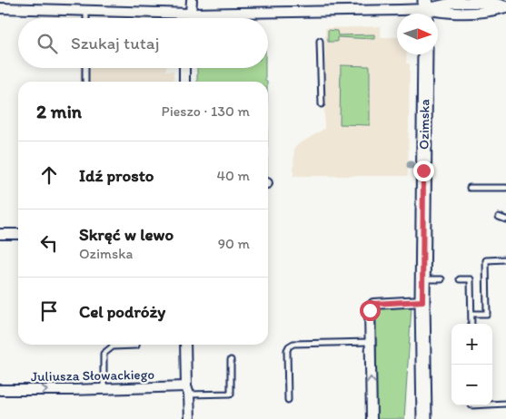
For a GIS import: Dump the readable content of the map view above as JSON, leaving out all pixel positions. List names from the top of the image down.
{
  "streets": {
    "main road": ["Ozimska"],
    "street": ["Juliusza Słowackiego"]
  },
  "one_way": ["Juliusza Słowackiego"],
  "north": "right",
  "page": {
    "search": "Szukaj tutaj",
    "heading": ["2 min", "Pieszo · 130 m"],
    "list": [
      ["Idź prosto", "40 m"],
      ["Skręć w lewo", "Ozimska", "90 m"],
      "Cel podróży"
    ],
    "map_buttons": ["+", "−"]
  }
}
